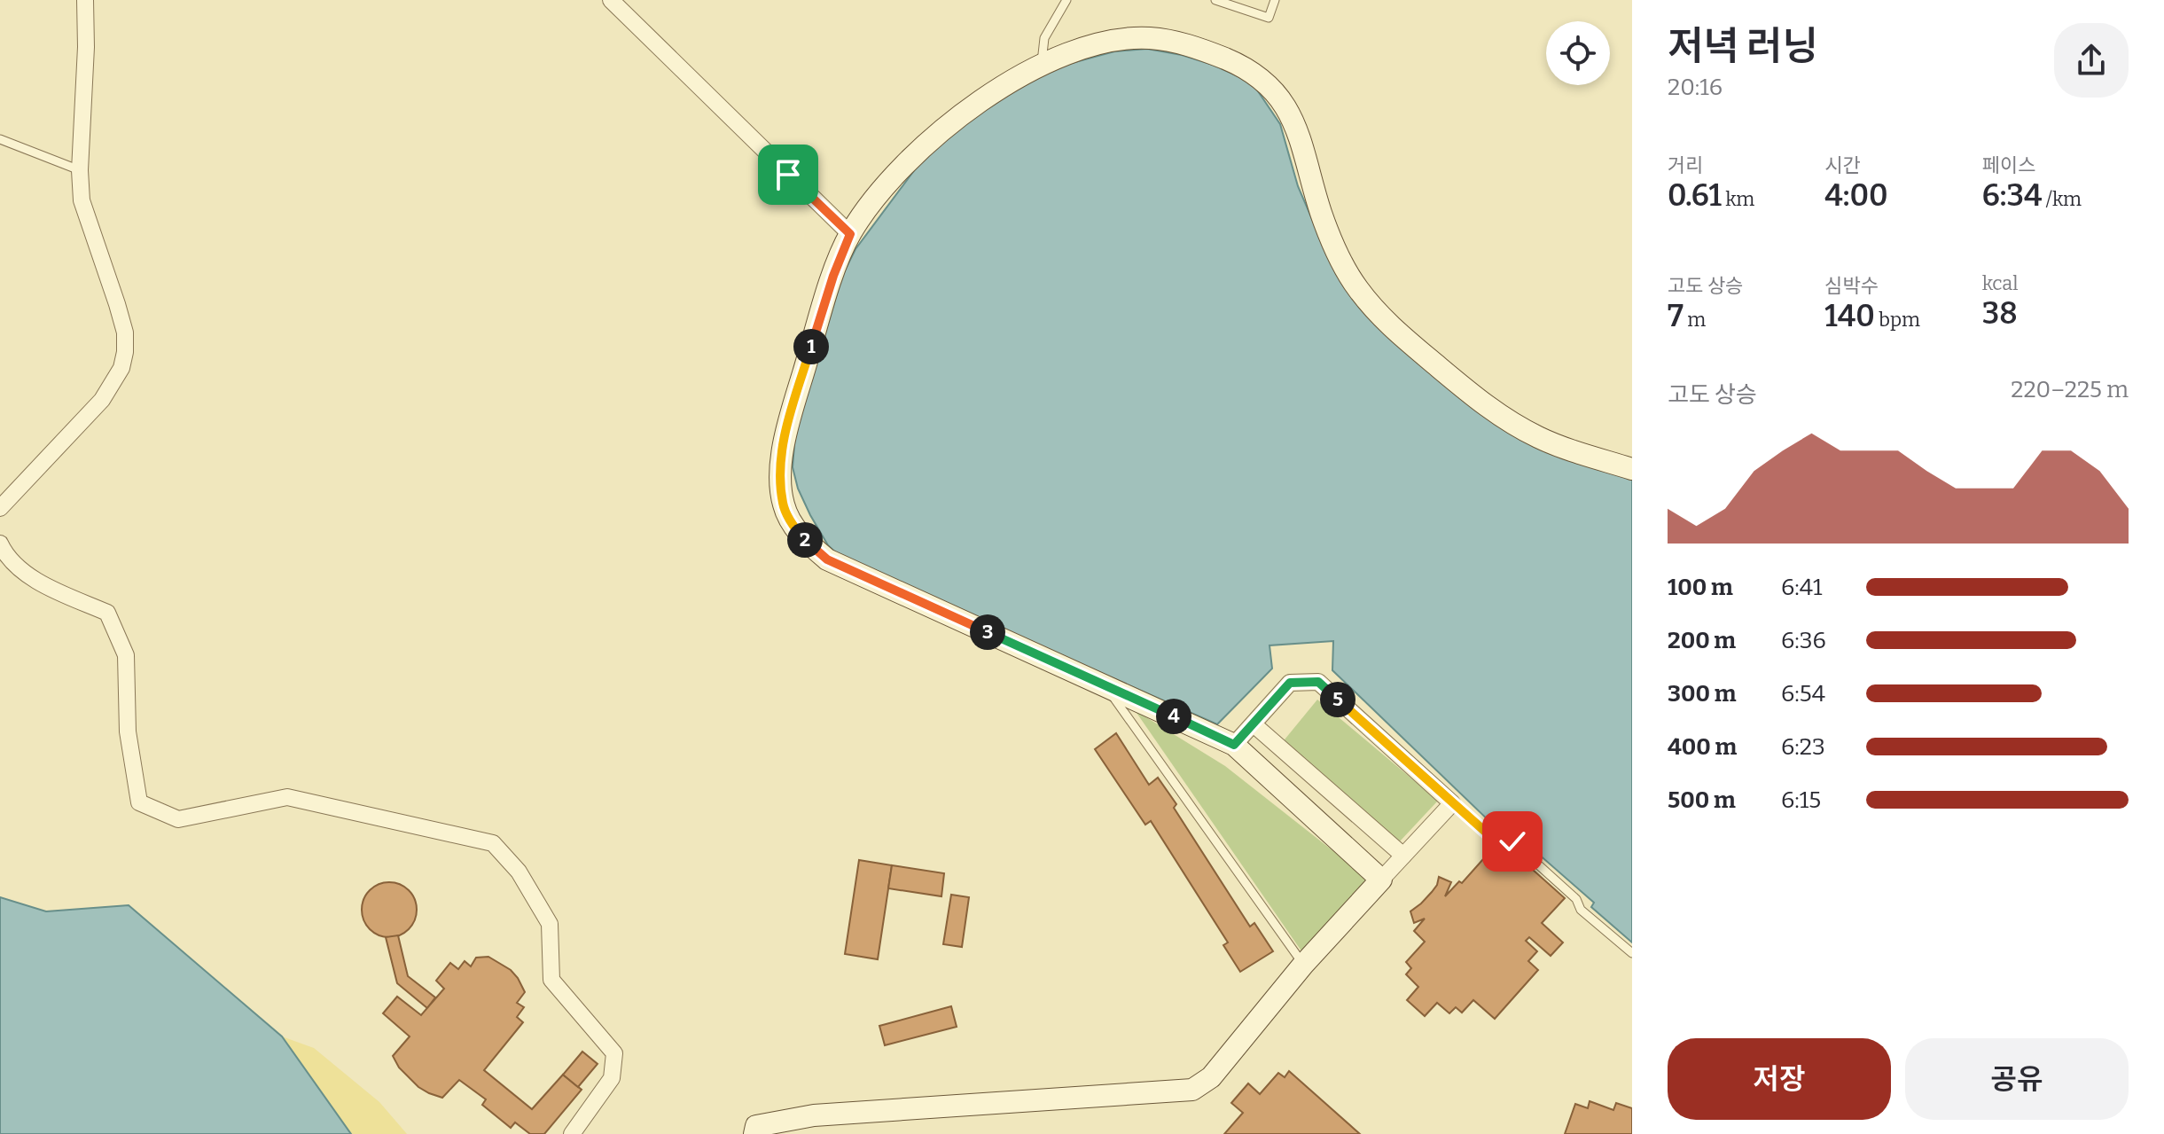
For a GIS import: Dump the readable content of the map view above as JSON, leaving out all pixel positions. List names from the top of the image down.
{
  "page": {
    "heading": ["저녁 러닝", "20:16"],
    "stats": [
      ["거리", "0.61 km"],
      ["시간", "4:00"],
      ["페이스", "6:34 /km"],
      ["고도 상승", "7 m"],
      ["심박수", "140 bpm"],
      ["kcal", "38"]
    ],
    "pins": [
      "1",
      "2",
      "3",
      "5",
      "4"
    ],
    "chart": ["고도 상승", "220–225 m"],
    "list": [
      {
        "name": "100 m",
        "note": "6:41"
      },
      {
        "name": "200 m",
        "note": "6:36"
      },
      {
        "name": "300 m",
        "note": "6:54"
      },
      {
        "name": "400 m",
        "note": "6:23"
      },
      {
        "name": "500 m",
        "note": "6:15"
      }
    ],
    "buttons": ["저장", "공유"]
  }
}
